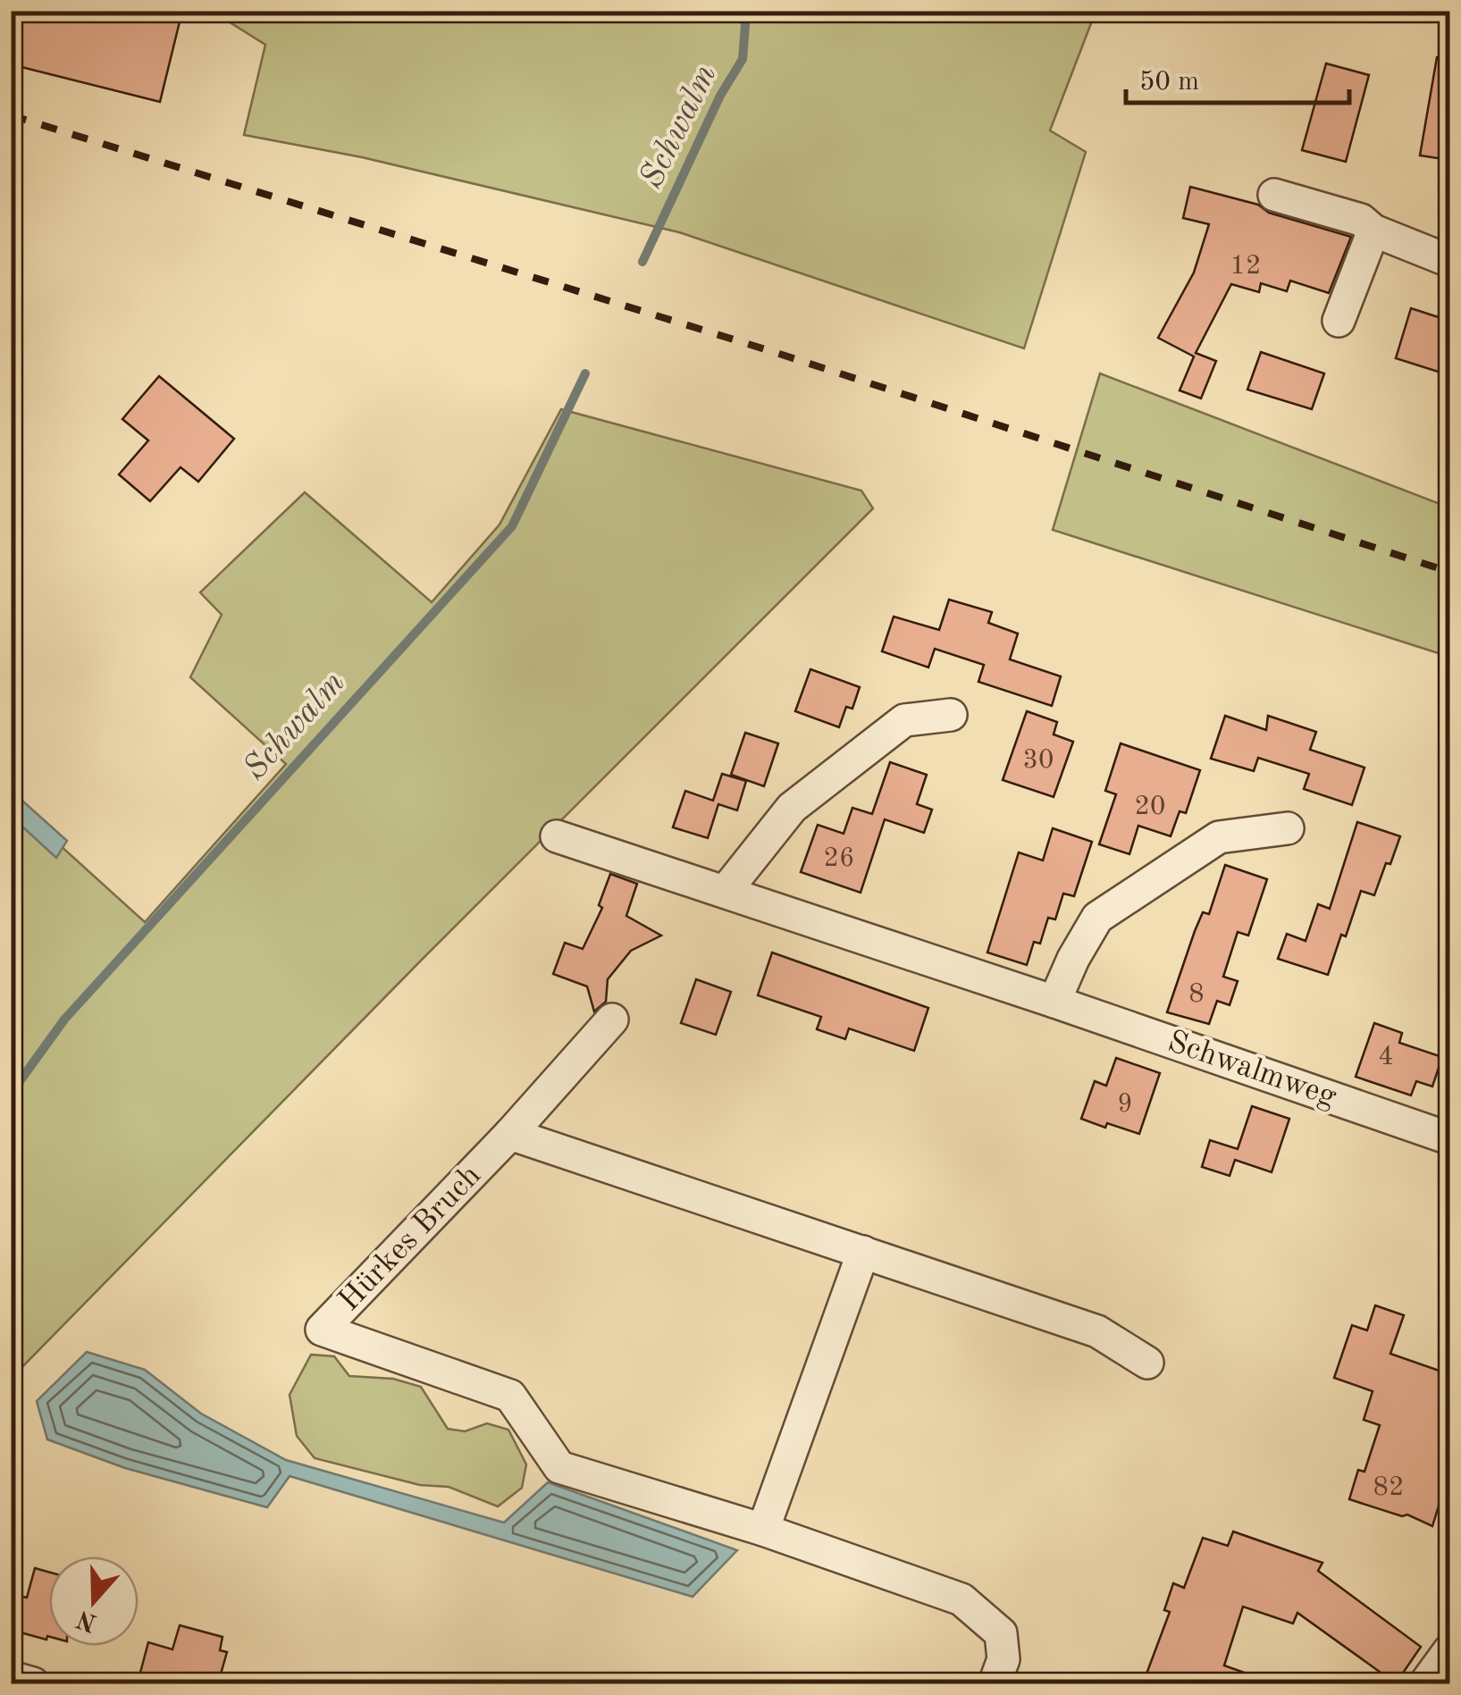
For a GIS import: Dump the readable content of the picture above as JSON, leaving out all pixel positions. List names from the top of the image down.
{
  "streets": {
    "street": ["Schwalmweg", "Hürkes Bruch"]
  },
  "water": ["Schwalm"],
  "house_numbers": [
    "12",
    "30",
    "20",
    "26",
    "8",
    "4",
    "9",
    "82"
  ],
  "scale_bar": "50 m",
  "north": "bottom"
}
